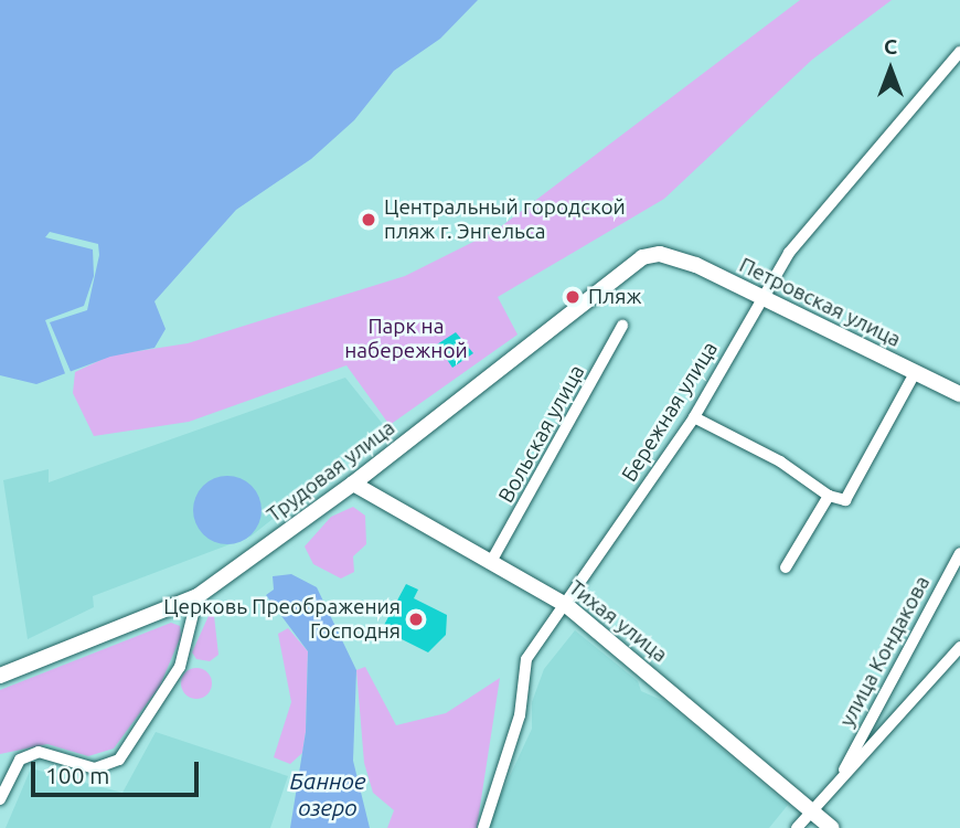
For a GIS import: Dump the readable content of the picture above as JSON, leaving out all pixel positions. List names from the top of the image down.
{
  "streets": {
    "main road": ["Петровская улица", "Трудовая улица", "Тихая улица"],
    "street": ["Бережная улица", "Вольская улица", "улица Кондакова"]
  },
  "crossings": [
    ["Петровская улица", "Бережная улица"],
    ["Петровская улица", "Трудовая улица"],
    ["Бережная улица", "Тихая улица"],
    ["Вольская улица", "Тихая улица"],
    ["Трудовая улица", "Тихая улица"]
  ],
  "water": ["Банное озеро"],
  "parks": ["Парк на набережной"],
  "places": ["Центральный городской пляж г. Энгельса", "Пляж", "Церковь Преображения Господня"],
  "scale_bar": "100 m",
  "north": "top"
}
